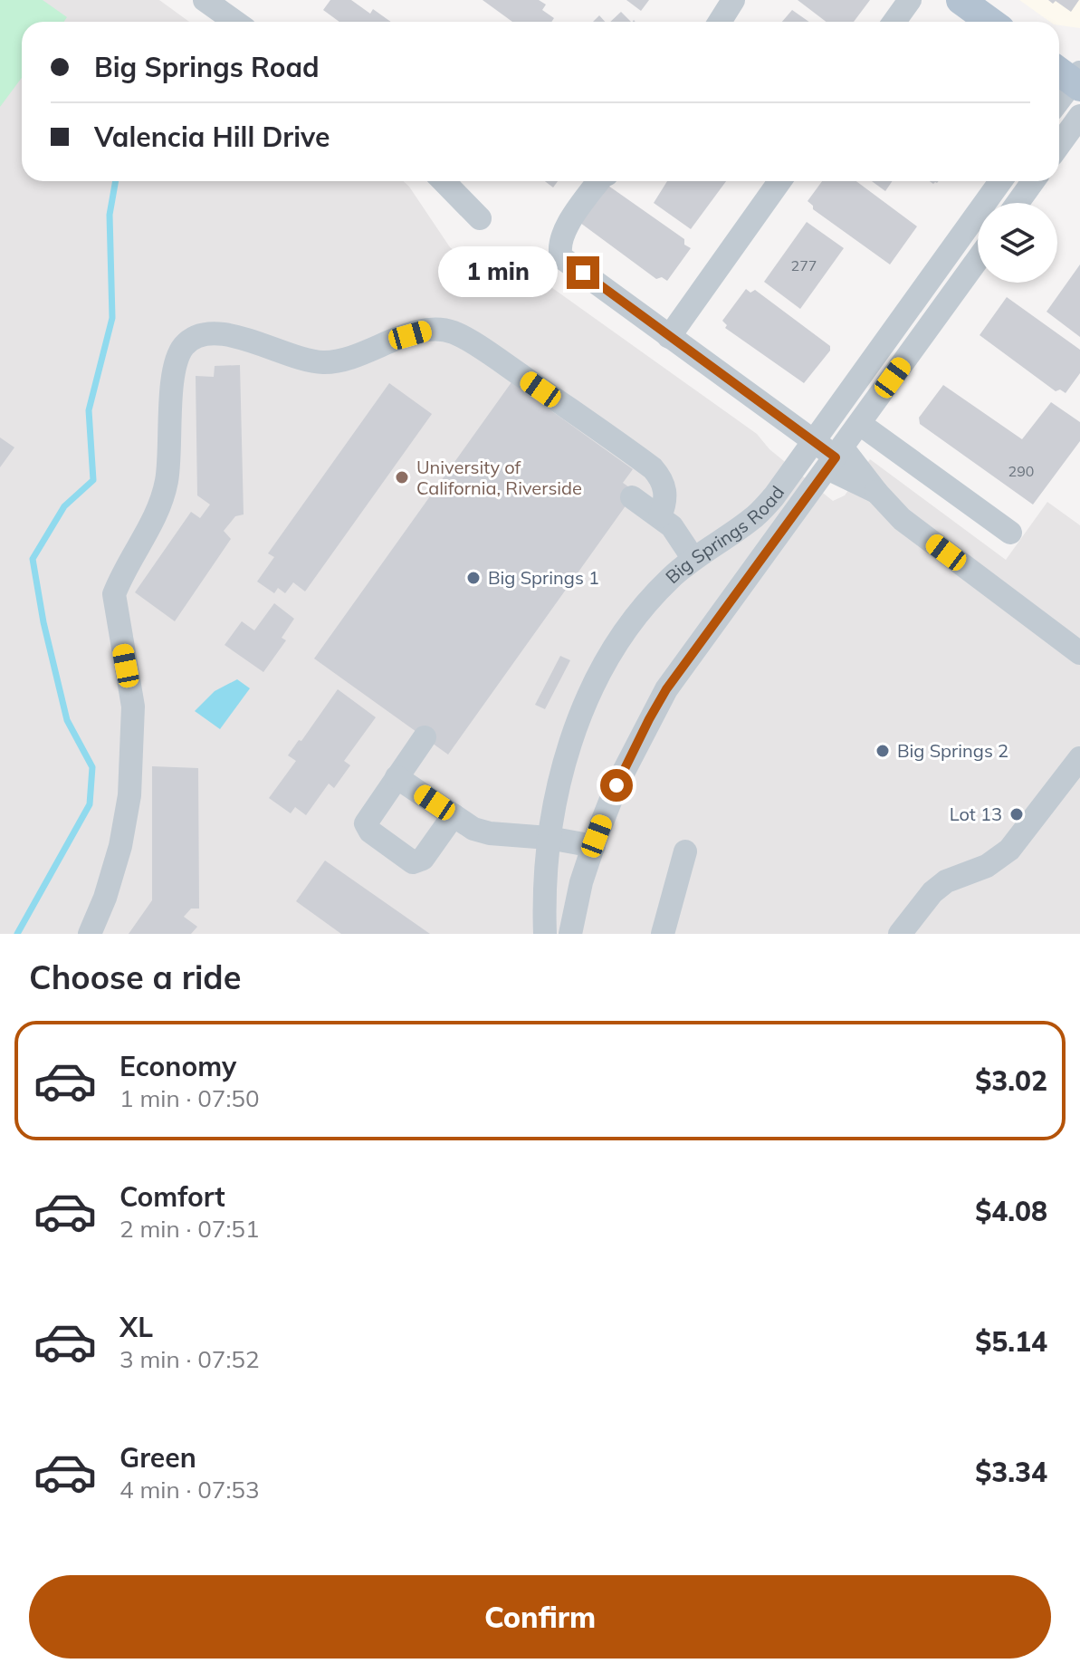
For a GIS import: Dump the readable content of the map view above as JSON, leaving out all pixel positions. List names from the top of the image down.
{
  "streets": {
    "street": ["Big Springs Road"]
  },
  "places": [
    "University of California, Riverside",
    "Big Springs 1",
    "Big Springs 2",
    "Lot 13"
  ],
  "house_numbers": ["277", "290"],
  "page": {
    "banner": ["Big Springs Road", "Valencia Hill Drive"],
    "bubble": "1 min",
    "heading": "Choose a ride",
    "list": [
      {
        "name": "Economy",
        "note": "1 min · 07:50",
        "value": "$3.02"
      },
      {
        "name": "Comfort",
        "note": "2 min · 07:51",
        "value": "$4.08"
      },
      {
        "name": "XL",
        "note": "3 min · 07:52",
        "value": "$5.14"
      },
      {
        "name": "Green",
        "note": "4 min · 07:53",
        "value": "$3.34"
      }
    ],
    "buttons": "Confirm"
  }
}
